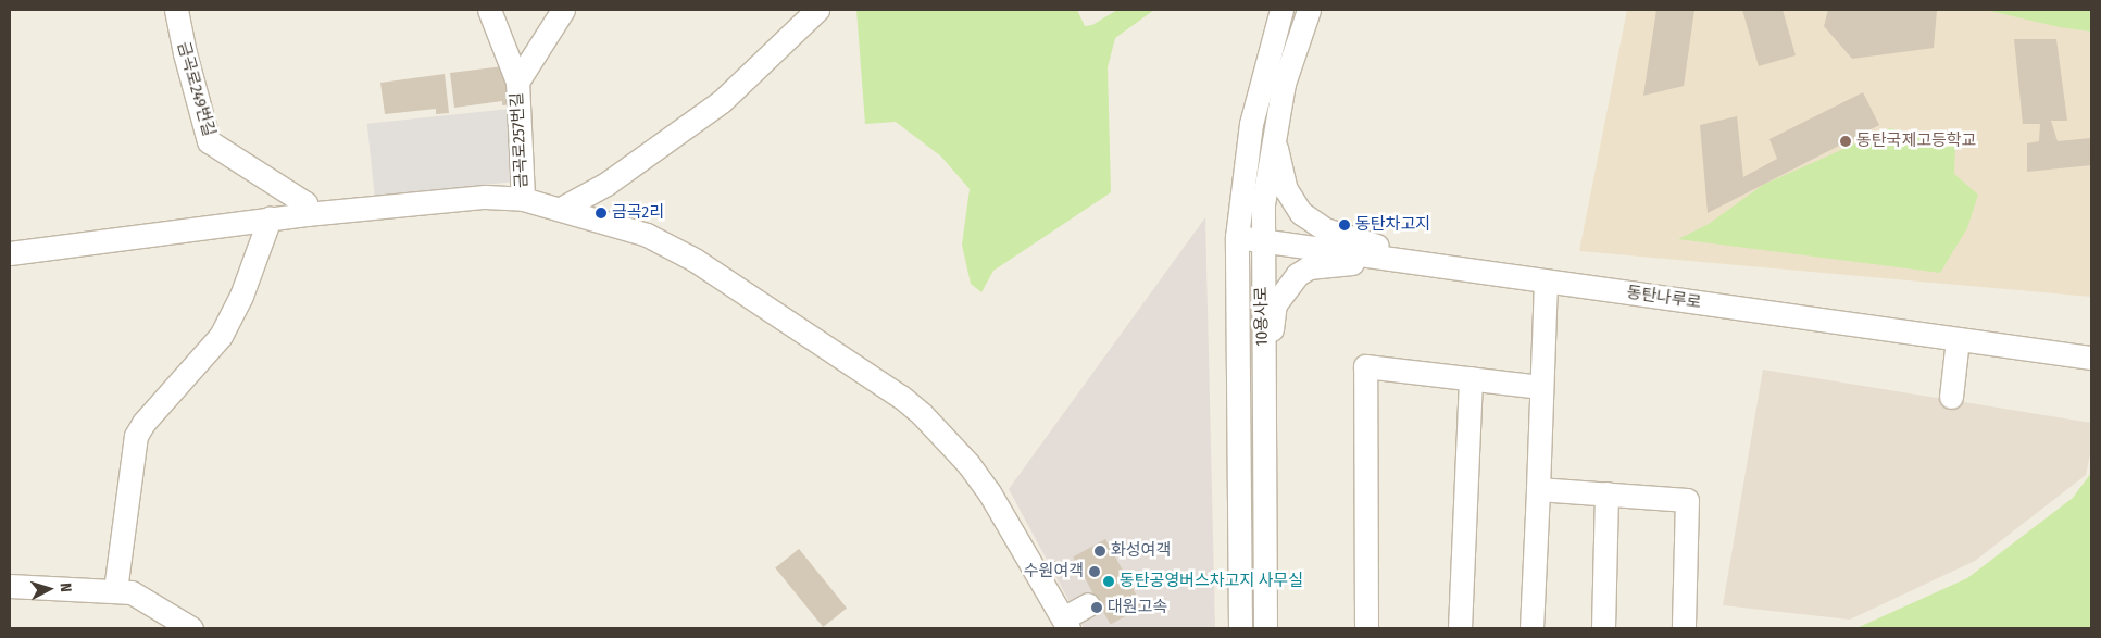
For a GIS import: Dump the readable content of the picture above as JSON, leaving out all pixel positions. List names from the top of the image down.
{
  "streets": {
    "street": [
      "금곡로249번길",
      "금곡로257번길",
      "동탄나루로",
      "10용사로"
    ]
  },
  "crossings": [
    ["동탄나루로", "10용사로"]
  ],
  "places": [
    "동탄국제고등학교",
    "금곡2리",
    "동탄차고지",
    "화성여객",
    "수원여객",
    "동탄공영버스차고지 사무실",
    "대원고속"
  ],
  "north": "right"
}
